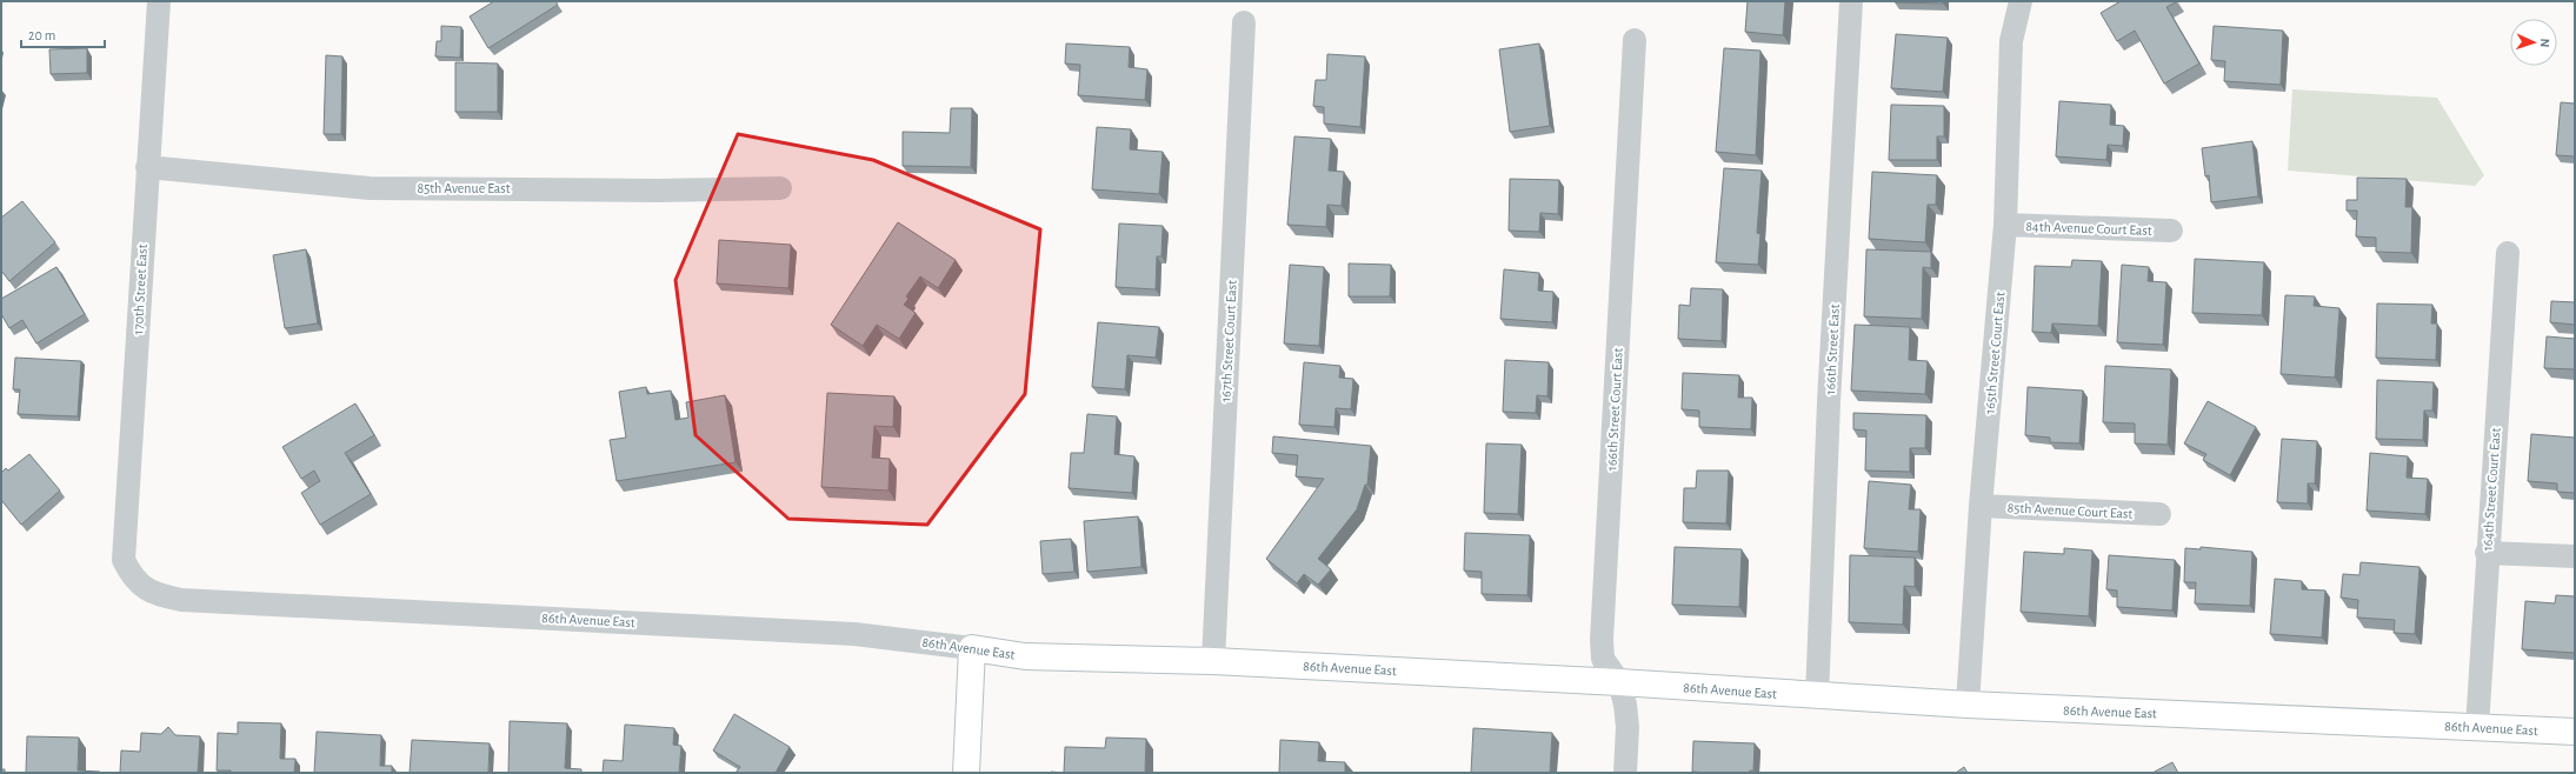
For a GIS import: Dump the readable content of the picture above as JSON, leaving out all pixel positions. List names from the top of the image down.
{
  "streets": {
    "street": [
      "85th Avenue East",
      "84th Avenue Court East",
      "170th Street East",
      "167th Street Court East",
      "166th Street East",
      "165th Street Court East",
      "166th Street Court East",
      "164th Street Court East",
      "85th Avenue Court East",
      "86th Avenue East"
    ]
  },
  "crossings": [
    ["85th Avenue East", "170th Street East"],
    ["84th Avenue Court East", "165th Street Court East"],
    ["170th Street East", "86th Avenue East"],
    ["167th Street Court East", "86th Avenue East"],
    ["166th Street East", "86th Avenue East"],
    ["165th Street Court East", "85th Avenue Court East"],
    ["165th Street Court East", "86th Avenue East"],
    ["166th Street Court East", "86th Avenue East"],
    ["164th Street Court East", "86th Avenue East"]
  ],
  "scale_bar": "20 m",
  "north": "right"
}
